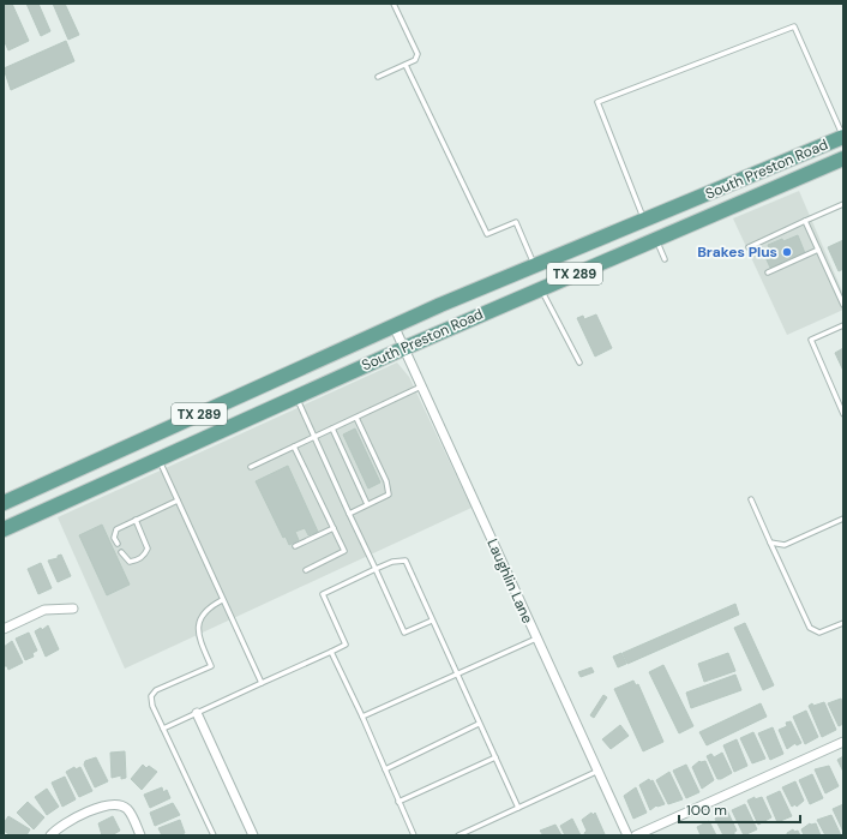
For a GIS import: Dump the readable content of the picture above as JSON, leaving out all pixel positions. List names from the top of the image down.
{
  "streets": {
    "main road": ["South Preston Road", "TX 289"],
    "street": ["Laughlin Lane"]
  },
  "crossings": [
    ["South Preston Road", "Laughlin Lane"]
  ],
  "places": ["Brakes Plus"],
  "scale_bar": "100 m"
}
